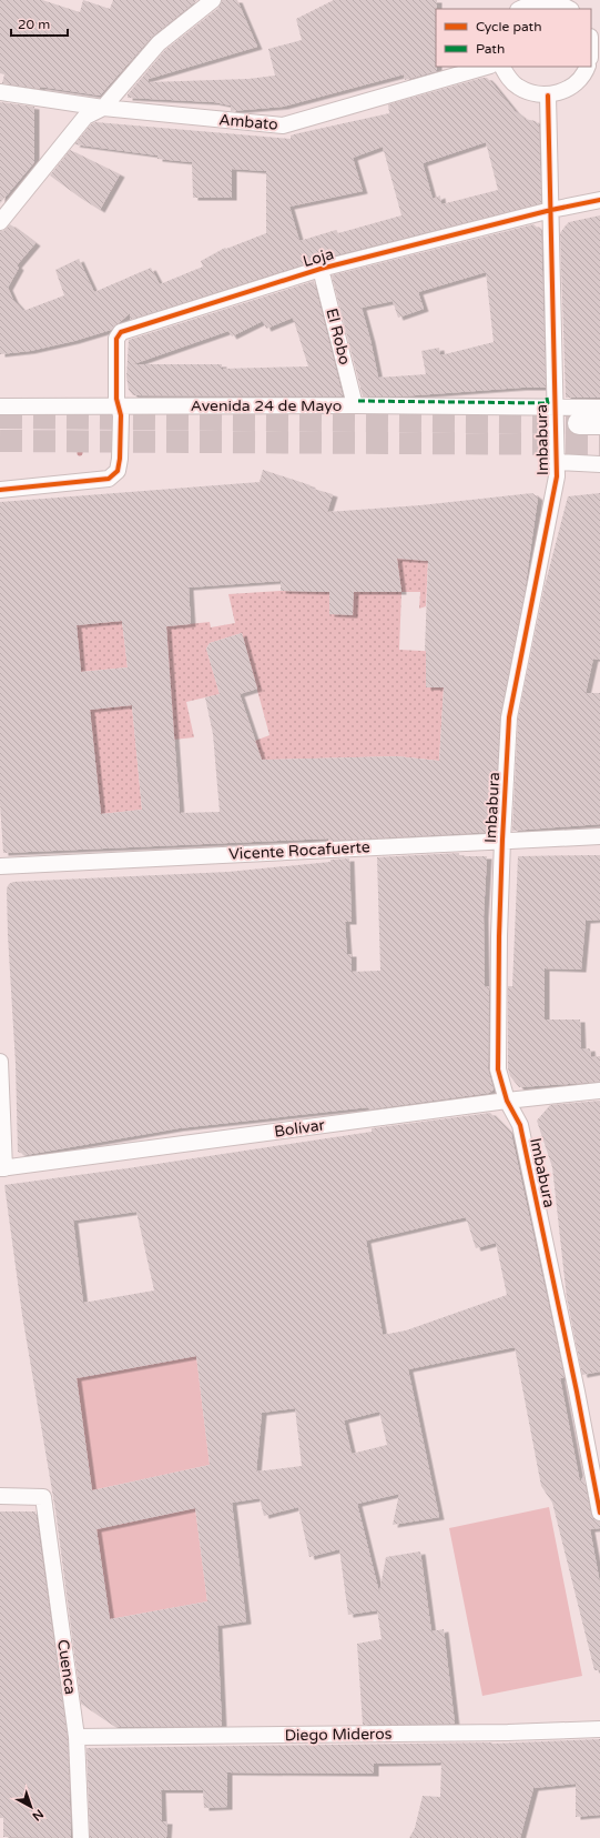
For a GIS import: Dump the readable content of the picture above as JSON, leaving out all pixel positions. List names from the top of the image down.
{
  "streets": {
    "street": [
      "Ambato",
      "Loja",
      "El Robo",
      "Avenida 24 de Mayo",
      "Imbabura",
      "Vicente Rocafuerte",
      "Bolívar",
      "Cuenca",
      "Diego Mideros"
    ]
  },
  "crossings": [
    ["Loja", "El Robo"],
    ["Loja", "Avenida 24 de Mayo"],
    ["Loja", "Imbabura"],
    ["El Robo", "Avenida 24 de Mayo"],
    ["Avenida 24 de Mayo", "Imbabura"],
    ["Imbabura", "Vicente Rocafuerte"],
    ["Imbabura", "Bolívar"],
    ["Cuenca", "Diego Mideros"]
  ],
  "legend": ["Cycle path", "Path"],
  "scale_bar": "20 m",
  "north": "bottom right"
}
